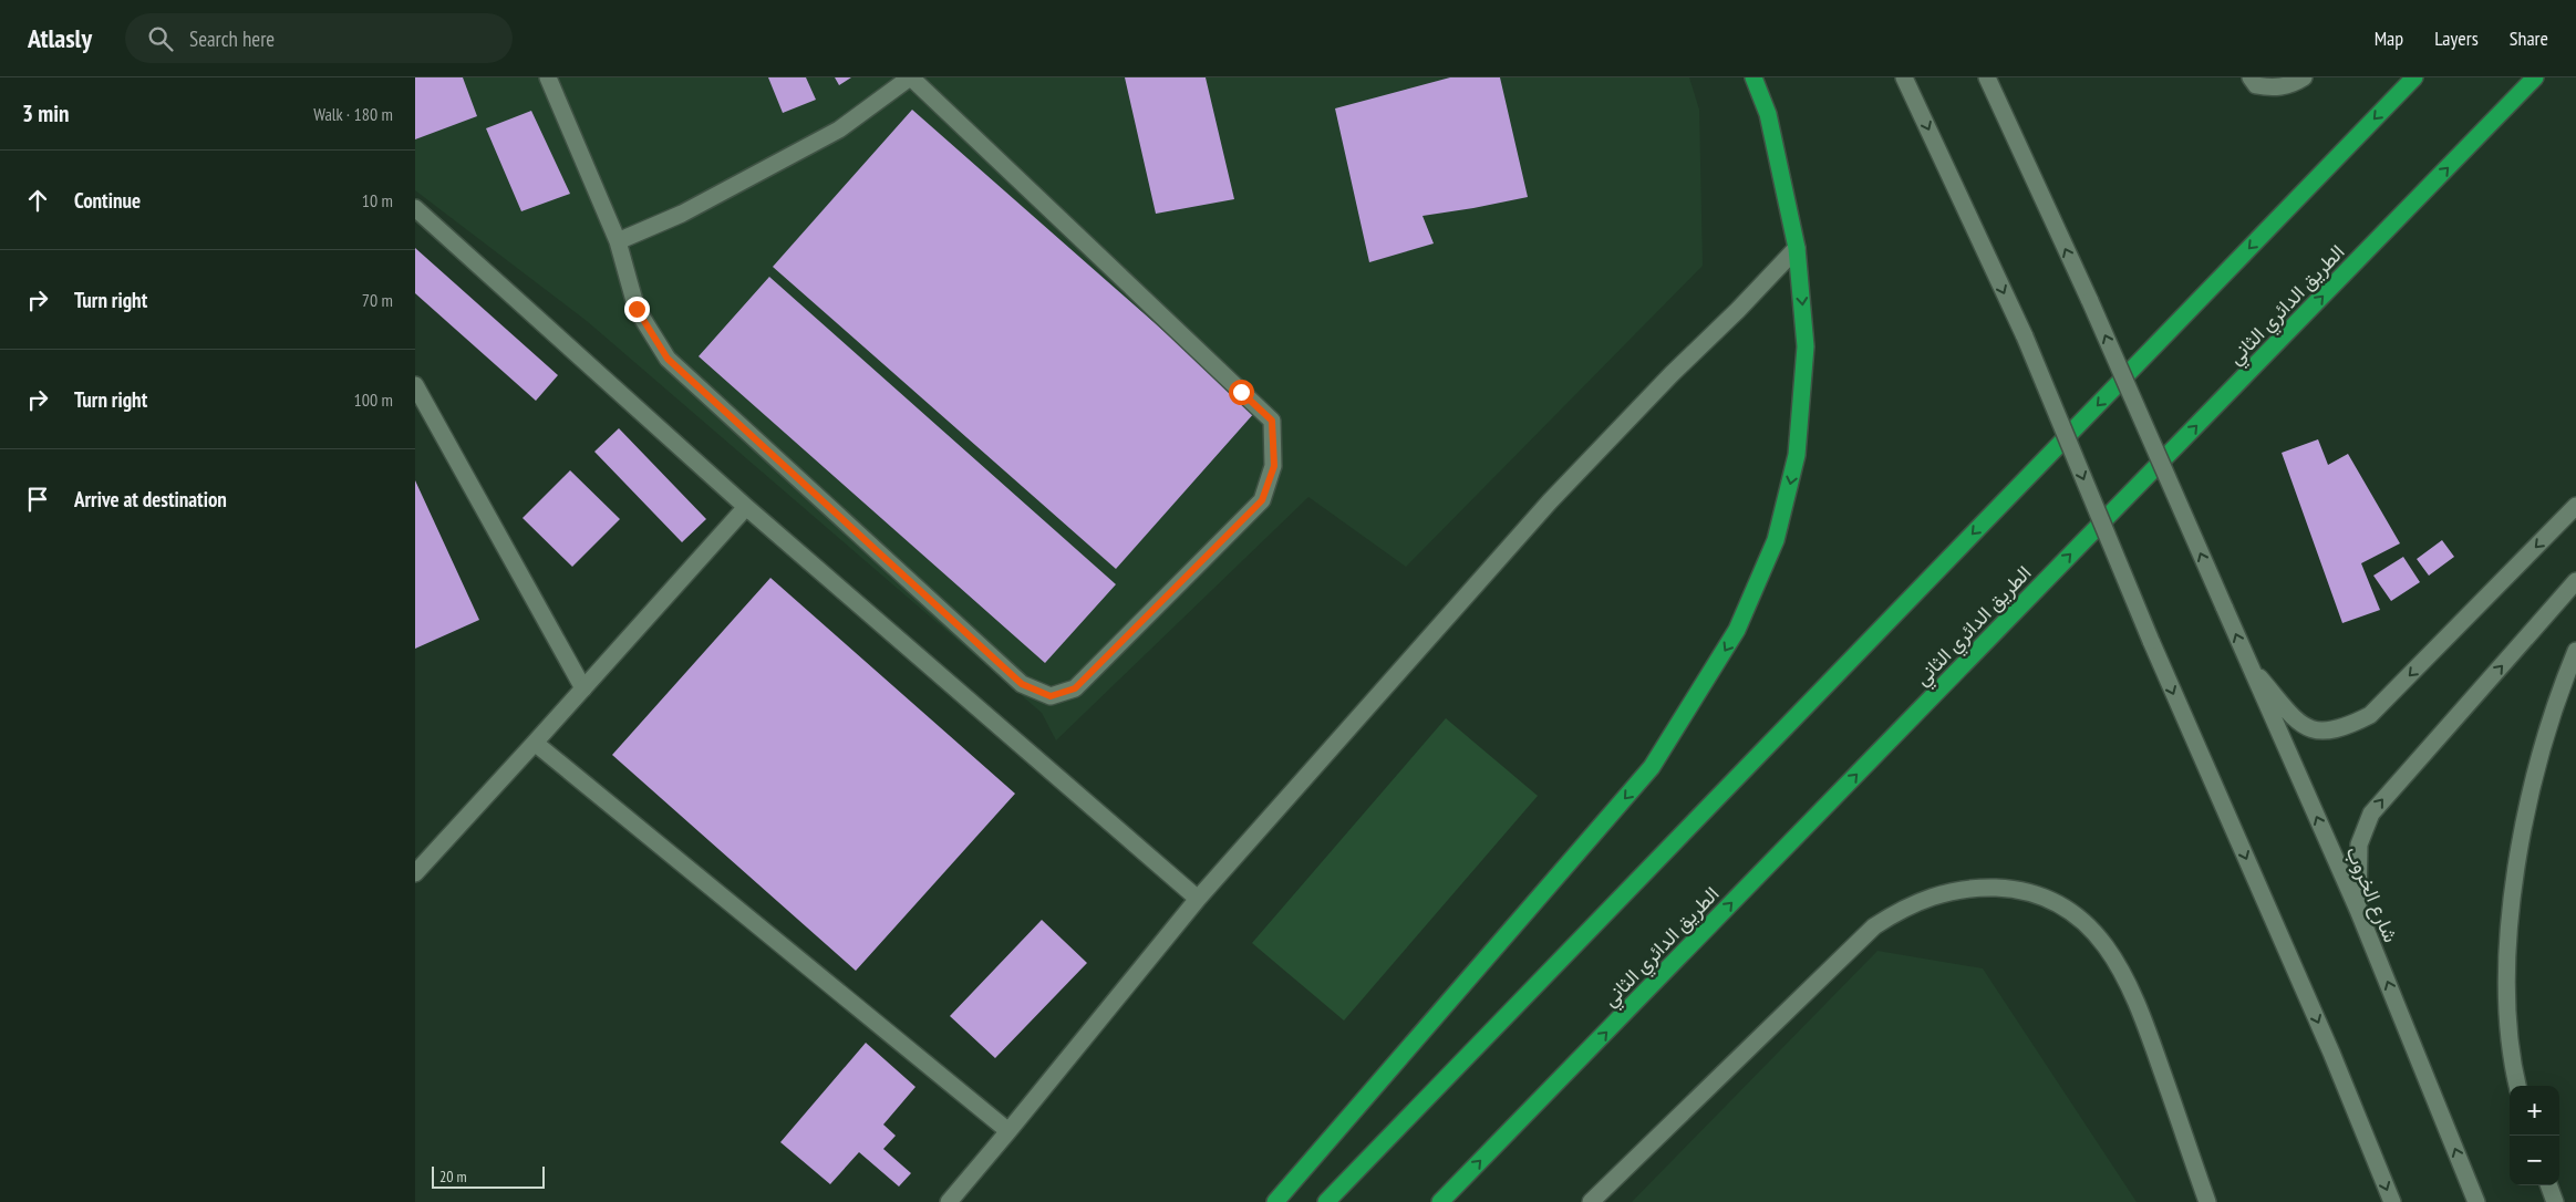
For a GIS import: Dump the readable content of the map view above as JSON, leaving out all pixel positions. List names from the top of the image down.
{
  "streets": {
    "highway": ["الطريق الدائري الثاني"],
    "street": ["شارع الخروب"]
  },
  "scale_bar": "20 m",
  "page": {
    "header": "Atlasly",
    "search": "Search here",
    "nav": ["Map", "Layers", "Share"],
    "heading": ["3 min", "Walk · 180 m"],
    "list": [
      ["Continue", "10 m"],
      ["Turn right", "70 m"],
      ["Turn right", "100 m"],
      "Arrive at destination"
    ],
    "map_buttons": ["+", "−"],
    "scale": "20 m"
  }
}
